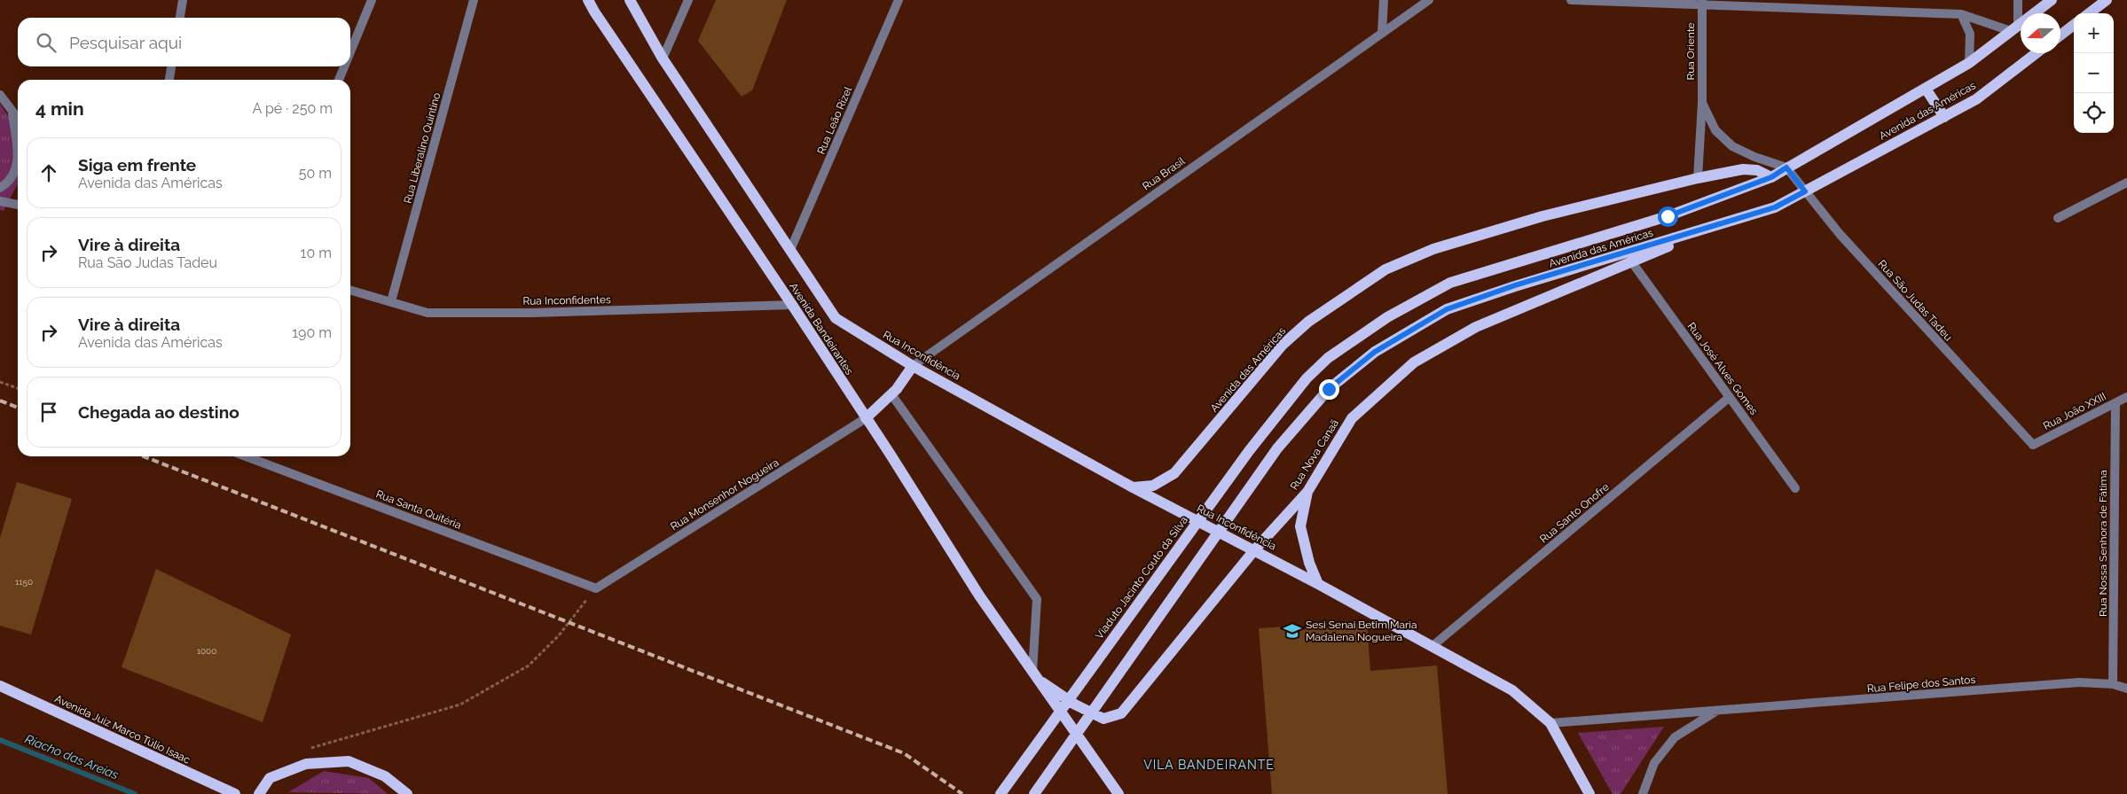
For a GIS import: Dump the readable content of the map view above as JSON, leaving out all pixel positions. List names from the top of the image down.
{
  "streets": {
    "main road": [
      "Avenida das Américas",
      "Avenida Bandeirantes",
      "Rua Inconfidência",
      "Rua Nova Canaã",
      "Viaduto Jacinto Couto da Silva",
      "Avenida Juiz Marco Túlio Isaac"
    ],
    "street": [
      "Rua Oriente",
      "Rua Leão Rizel",
      "Rua Liberalino Quintino",
      "Rua Brasil",
      "Rua Inconfidentes",
      "Rua São Judas Tadeu",
      "Rua José Alves Gomes",
      "Rua João XXIII",
      "Rua Monsenhor Nogueira",
      "Rua Santa Quitéria",
      "Rua Santo Onofre",
      "Rua Nossa Senhora de Fátima",
      "Rua Felipe dos Santos"
    ]
  },
  "crossings": [
    ["Rua Oriente", "Avenida das Américas"],
    ["Rua Oriente", "Rua São Judas Tadeu"],
    ["Avenida das Américas", "Rua São Judas Tadeu"],
    ["Avenida das Américas", "Rua Inconfidência"],
    ["Avenida das Américas", "Rua Nova Canaã"],
    ["Avenida das Américas", "Viaduto Jacinto Couto da Silva"],
    ["Rua Leão Rizel", "Avenida Bandeirantes"],
    ["Rua Liberalino Quintino", "Rua Inconfidentes"],
    ["Rua Brasil", "Rua Inconfidência"],
    ["Rua Inconfidentes", "Avenida Bandeirantes"],
    ["Rua São Judas Tadeu", "Rua João XXIII"],
    ["Avenida Bandeirantes", "Rua Inconfidência"],
    ["Avenida Bandeirantes", "Rua Nova Canaã"],
    ["Avenida Bandeirantes", "Rua Monsenhor Nogueira"],
    ["Rua Inconfidência", "Rua Nova Canaã"],
    ["Rua Inconfidência", "Rua Santo Onofre"],
    ["Rua Inconfidência", "Rua Felipe dos Santos"],
    ["Rua José Alves Gomes", "Rua Nova Canaã"],
    ["Rua José Alves Gomes", "Rua Santo Onofre"],
    ["Rua João XXIII", "Rua Nossa Senhora de Fátima"],
    ["Rua Monsenhor Nogueira", "Rua Santa Quitéria"],
    ["Rua Nossa Senhora de Fátima", "Rua Felipe dos Santos"]
  ],
  "districts": ["VILA BANDEIRANTE"],
  "water": ["Riacho das Areias"],
  "places": {
    "school or university": ["Sesi Senai Betim Maria Madalena Nogueira"]
  },
  "house_numbers": ["1150", "1000"],
  "north": "left",
  "page": {
    "map_buttons": ["+", "−"],
    "search": "Pesquisar aqui",
    "heading": ["4 min", "A pé · 250 m"],
    "list": [
      ["Siga em frente", "Avenida das Américas", "50 m"],
      ["Vire à direita", "Rua São Judas Tadeu", "10 m"],
      ["Vire à direita", "Avenida das Américas", "190 m"],
      "Chegada ao destino"
    ]
  }
}
